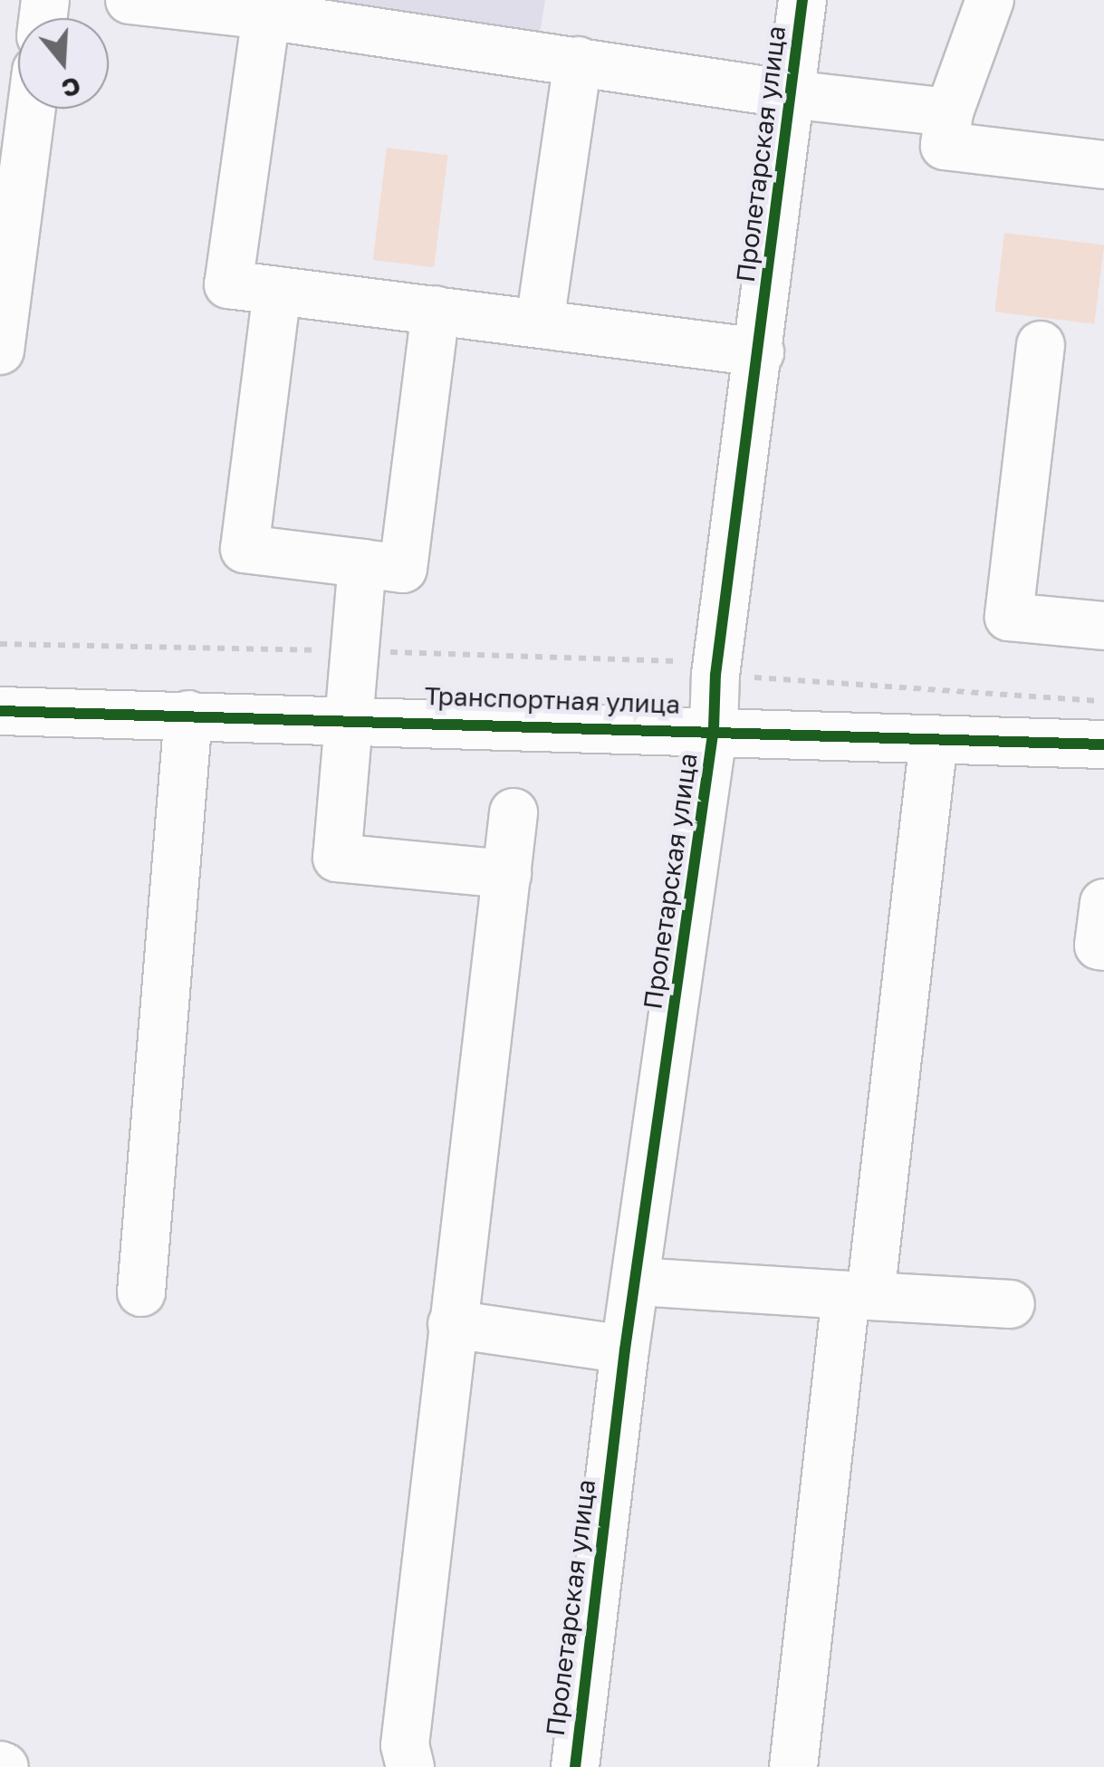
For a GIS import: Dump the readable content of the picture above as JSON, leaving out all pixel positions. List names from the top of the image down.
{
  "streets": {
    "street": ["Пролетарская улица", "Транспортная улица"]
  },
  "crossings": [
    ["Пролетарская улица", "Транспортная улица"]
  ],
  "north": "bottom"
}
